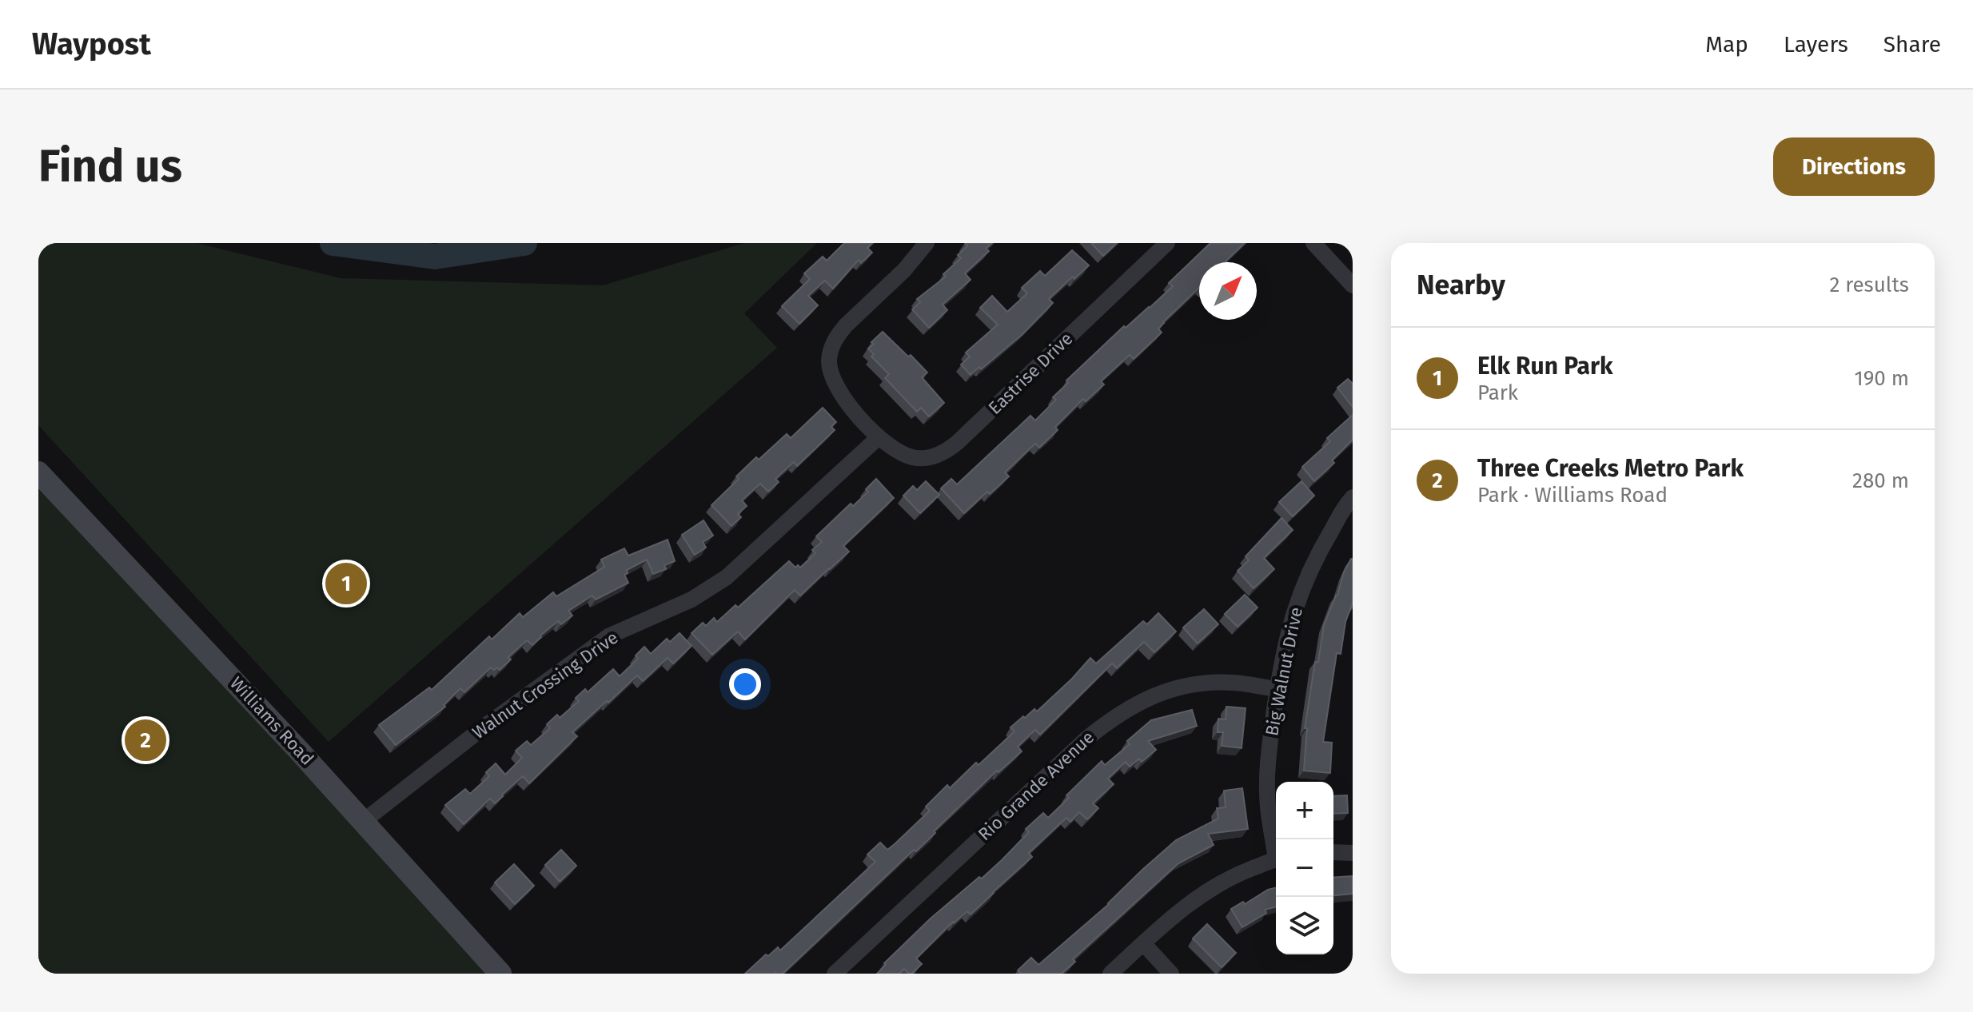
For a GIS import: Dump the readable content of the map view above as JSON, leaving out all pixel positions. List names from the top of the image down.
{
  "streets": {
    "main road": ["Williams Road"],
    "street": [
      "Eastrise Drive",
      "Big Walnut Drive",
      "Walnut Crossing Drive",
      "Rio Grande Avenue"
    ]
  },
  "crossings": [
    ["Eastrise Drive", "Walnut Crossing Drive"],
    ["Big Walnut Drive", "Rio Grande Avenue"],
    ["Walnut Crossing Drive", "Williams Road"]
  ],
  "north": "top right",
  "page": {
    "header": "Waypost",
    "nav": ["Map", "Layers", "Share"],
    "buttons": "Directions",
    "title": "Find us",
    "heading": ["Nearby", "2 results"],
    "list": [
      {
        "mark": "1",
        "name": "Elk Run Park",
        "note": "Park",
        "value": "190 m"
      },
      {
        "mark": "2",
        "name": "Three Creeks Metro Park",
        "note": "Park · Williams Road",
        "value": "280 m"
      }
    ],
    "pins": ["1", "2"],
    "map_buttons": ["+", "−"]
  }
}
